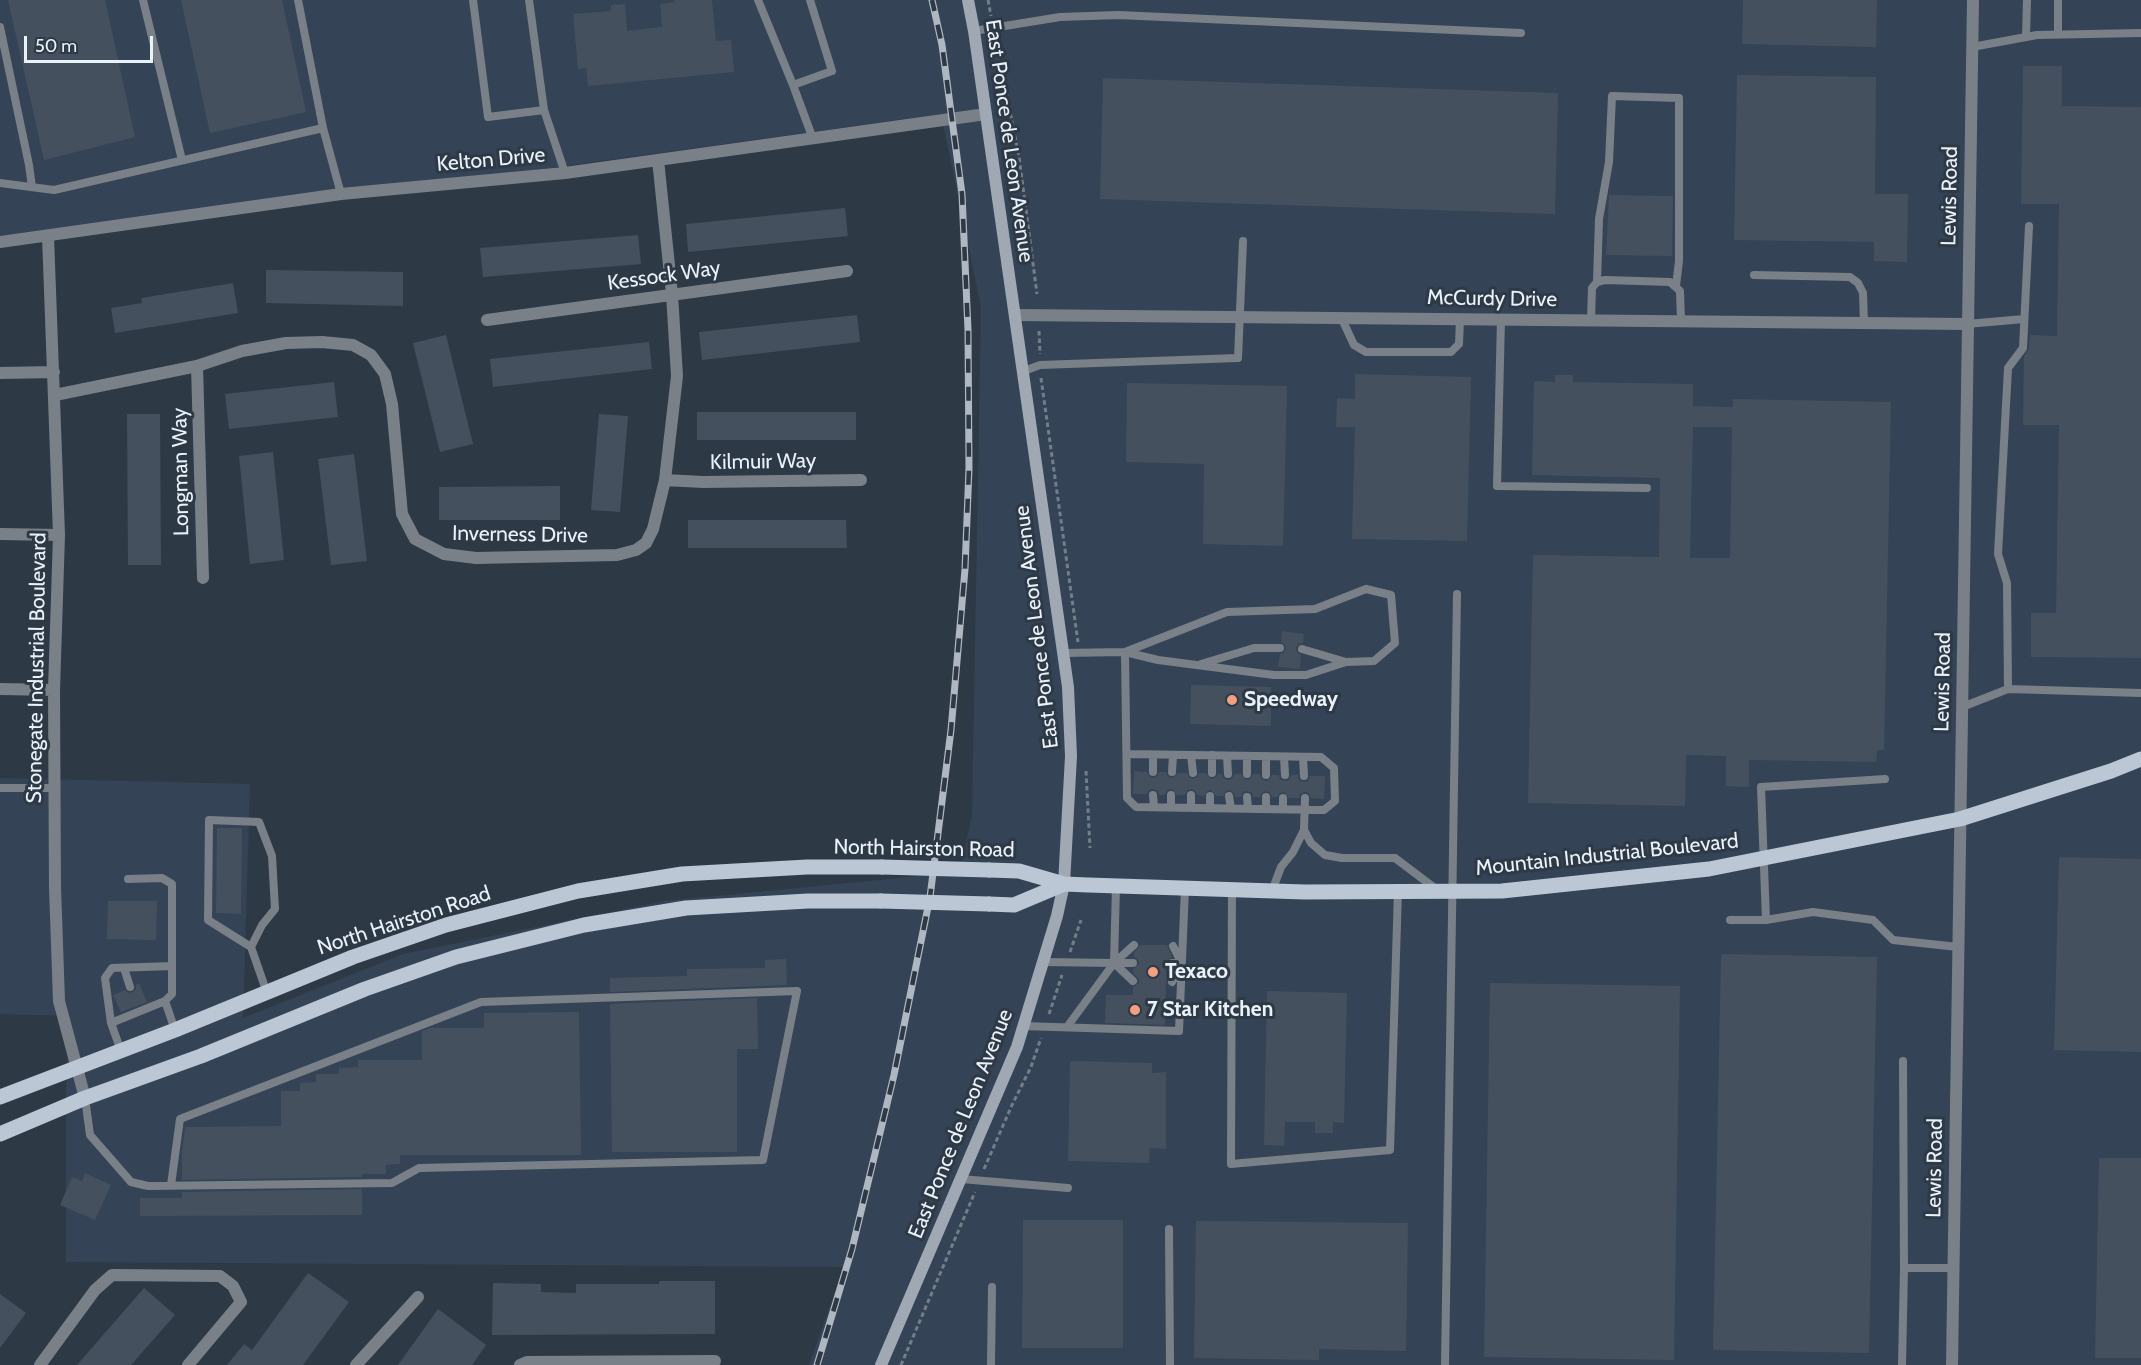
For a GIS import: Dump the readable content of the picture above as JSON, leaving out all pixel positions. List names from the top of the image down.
{
  "streets": {
    "main road": ["East Ponce de Leon Avenue", "North Hairston Road", "Mountain Industrial Boulevard"],
    "street": [
      "Kelton Drive",
      "Lewis Road",
      "Kessock Way",
      "McCurdy Drive",
      "Kilmuir Way",
      "Longman Way",
      "Inverness Drive",
      "Stonegate Industrial Boulevard"
    ]
  },
  "crossings": [
    ["East Ponce de Leon Avenue", "Kelton Drive"],
    ["East Ponce de Leon Avenue", "McCurdy Drive"],
    ["East Ponce de Leon Avenue", "North Hairston Road"],
    ["East Ponce de Leon Avenue", "Mountain Industrial Boulevard"],
    ["Kelton Drive", "Inverness Drive"],
    ["Kelton Drive", "Stonegate Industrial Boulevard"],
    ["Lewis Road", "McCurdy Drive"],
    ["Lewis Road", "Mountain Industrial Boulevard"],
    ["Kessock Way", "Inverness Drive"],
    ["Kilmuir Way", "Inverness Drive"],
    ["Longman Way", "Inverness Drive"],
    ["Inverness Drive", "Stonegate Industrial Boulevard"],
    ["Stonegate Industrial Boulevard", "North Hairston Road"],
    ["North Hairston Road", "Mountain Industrial Boulevard"]
  ],
  "places": ["Speedway", "Texaco", "7 Star Kitchen"],
  "scale_bar": "50 m"
}
